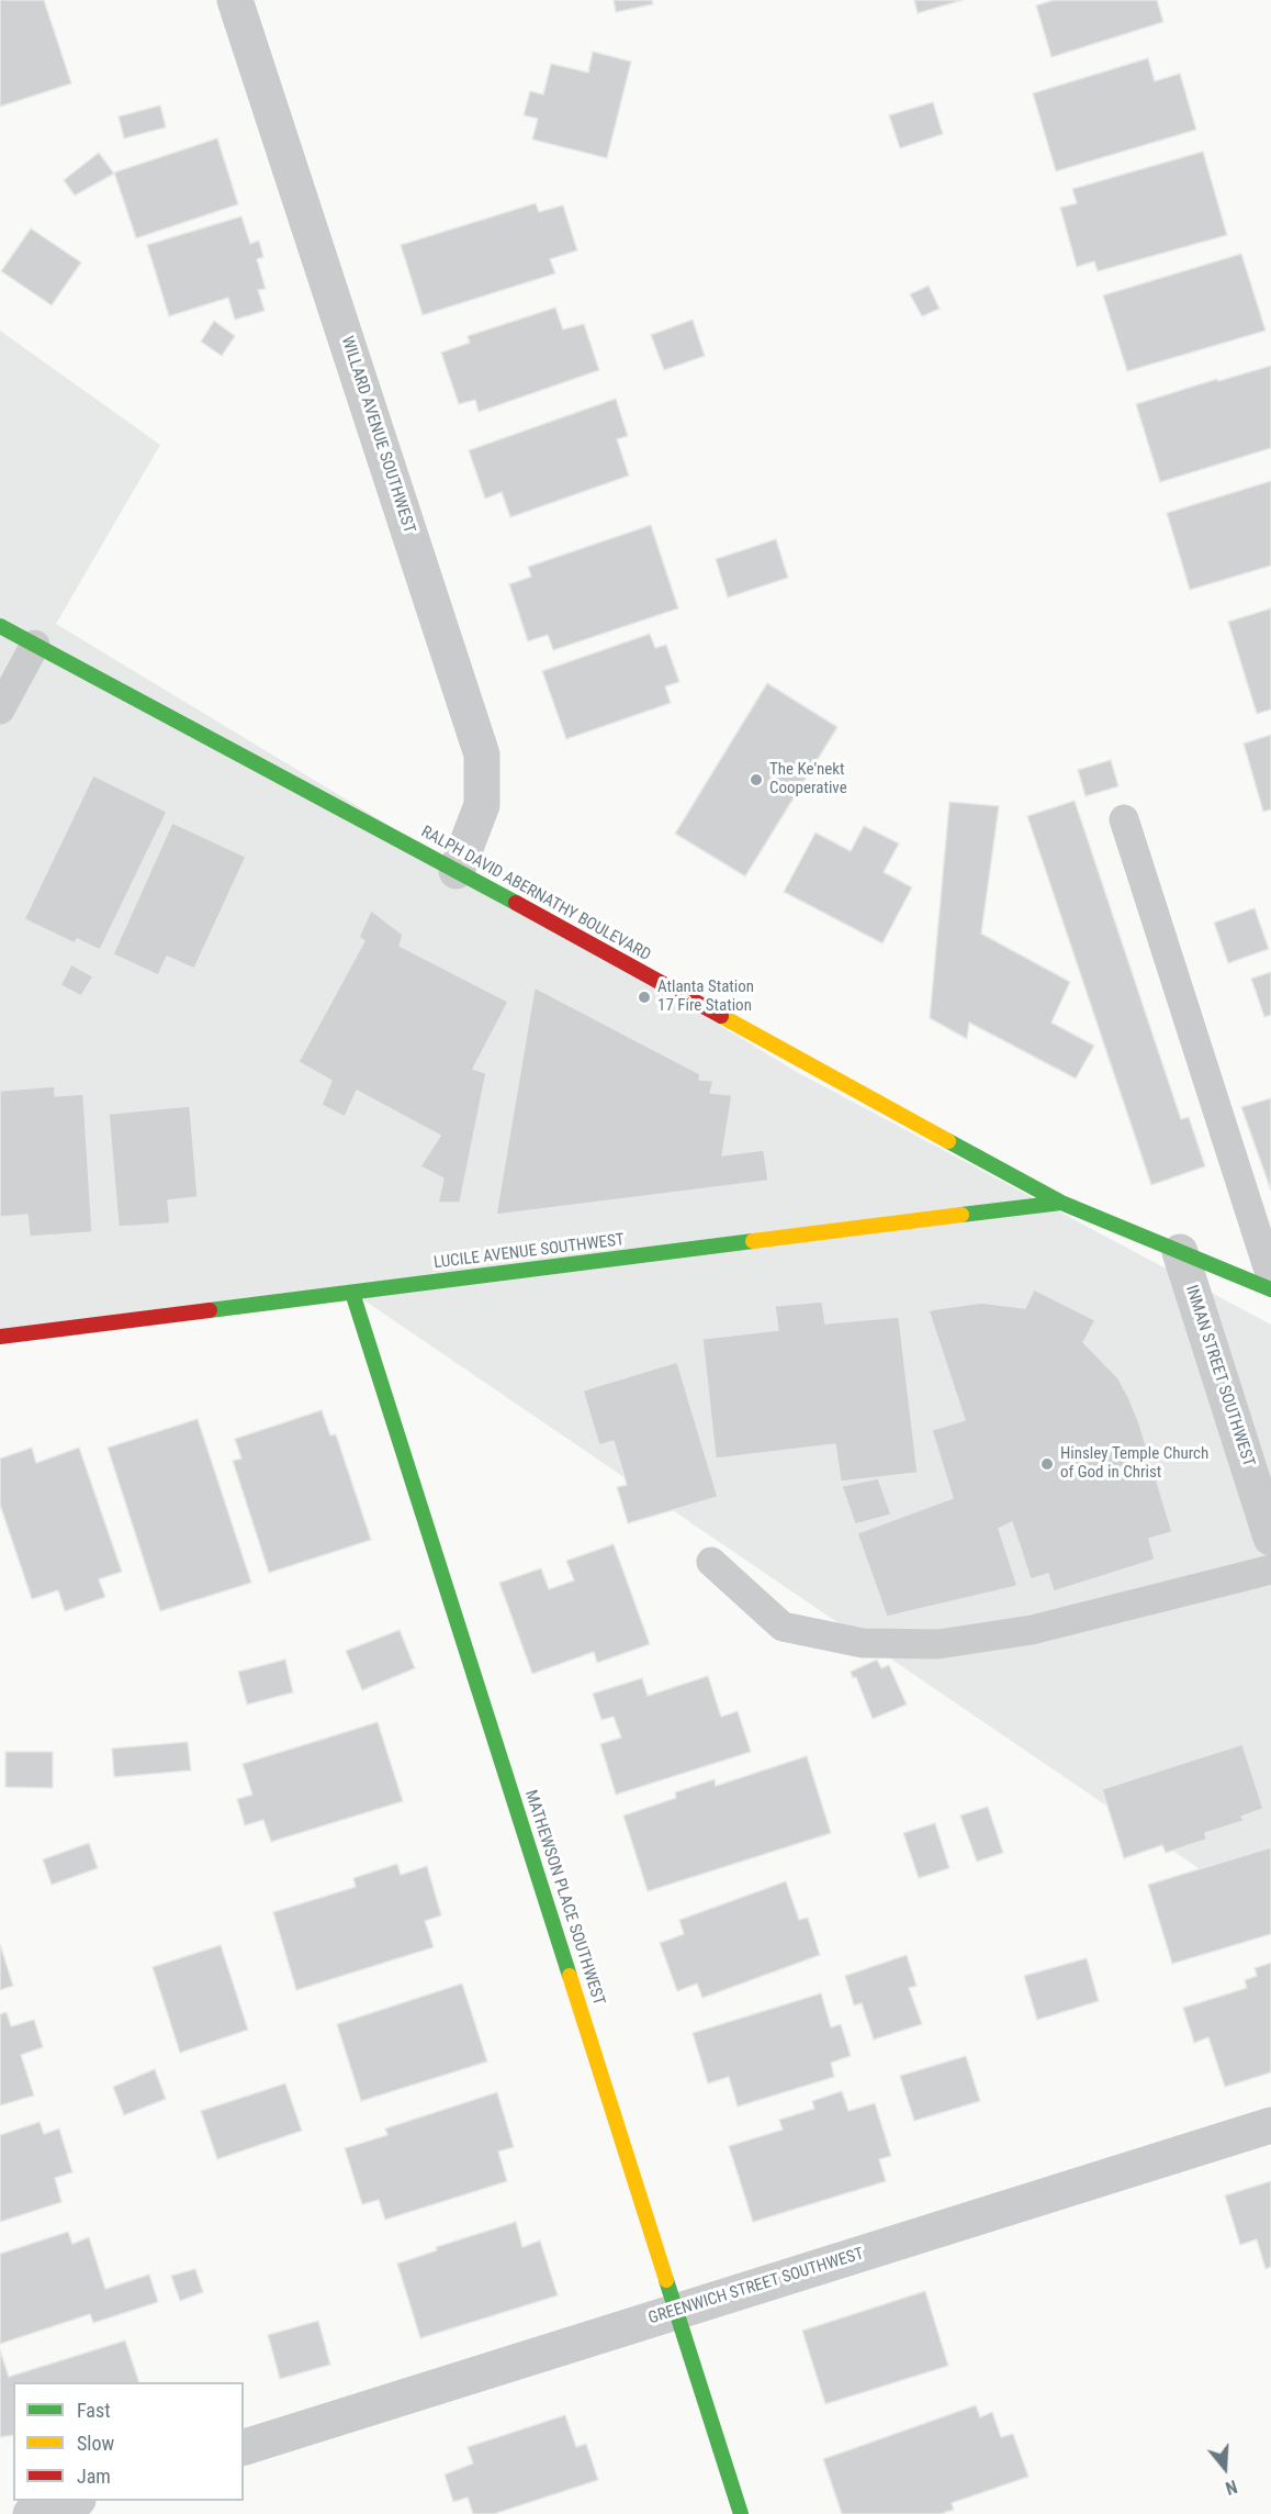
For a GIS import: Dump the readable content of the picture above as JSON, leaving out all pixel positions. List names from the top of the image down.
{
  "streets": {
    "street": [
      "WILLARD AVENUE SOUTHWEST",
      "RALPH DAVID ABERNATHY BOULEVARD",
      "LUCILE AVENUE SOUTHWEST",
      "INMAN STREET SOUTHWEST",
      "MATHEWSON PLACE SOUTHWEST",
      "GREENWICH STREET SOUTHWEST"
    ]
  },
  "crossings": [
    ["WILLARD AVENUE SOUTHWEST", "RALPH DAVID ABERNATHY BOULEVARD"],
    ["RALPH DAVID ABERNATHY BOULEVARD", "LUCILE AVENUE SOUTHWEST"],
    ["RALPH DAVID ABERNATHY BOULEVARD", "INMAN STREET SOUTHWEST"],
    ["LUCILE AVENUE SOUTHWEST", "MATHEWSON PLACE SOUTHWEST"],
    ["MATHEWSON PLACE SOUTHWEST", "GREENWICH STREET SOUTHWEST"]
  ],
  "places": ["The Ke'nekt Cooperative", "Atlanta Station 17 Fire Station", "Hinsley Temple Church of God in Christ"],
  "legend": ["Fast", "Slow", "Jam"],
  "north": "bottom"
}
